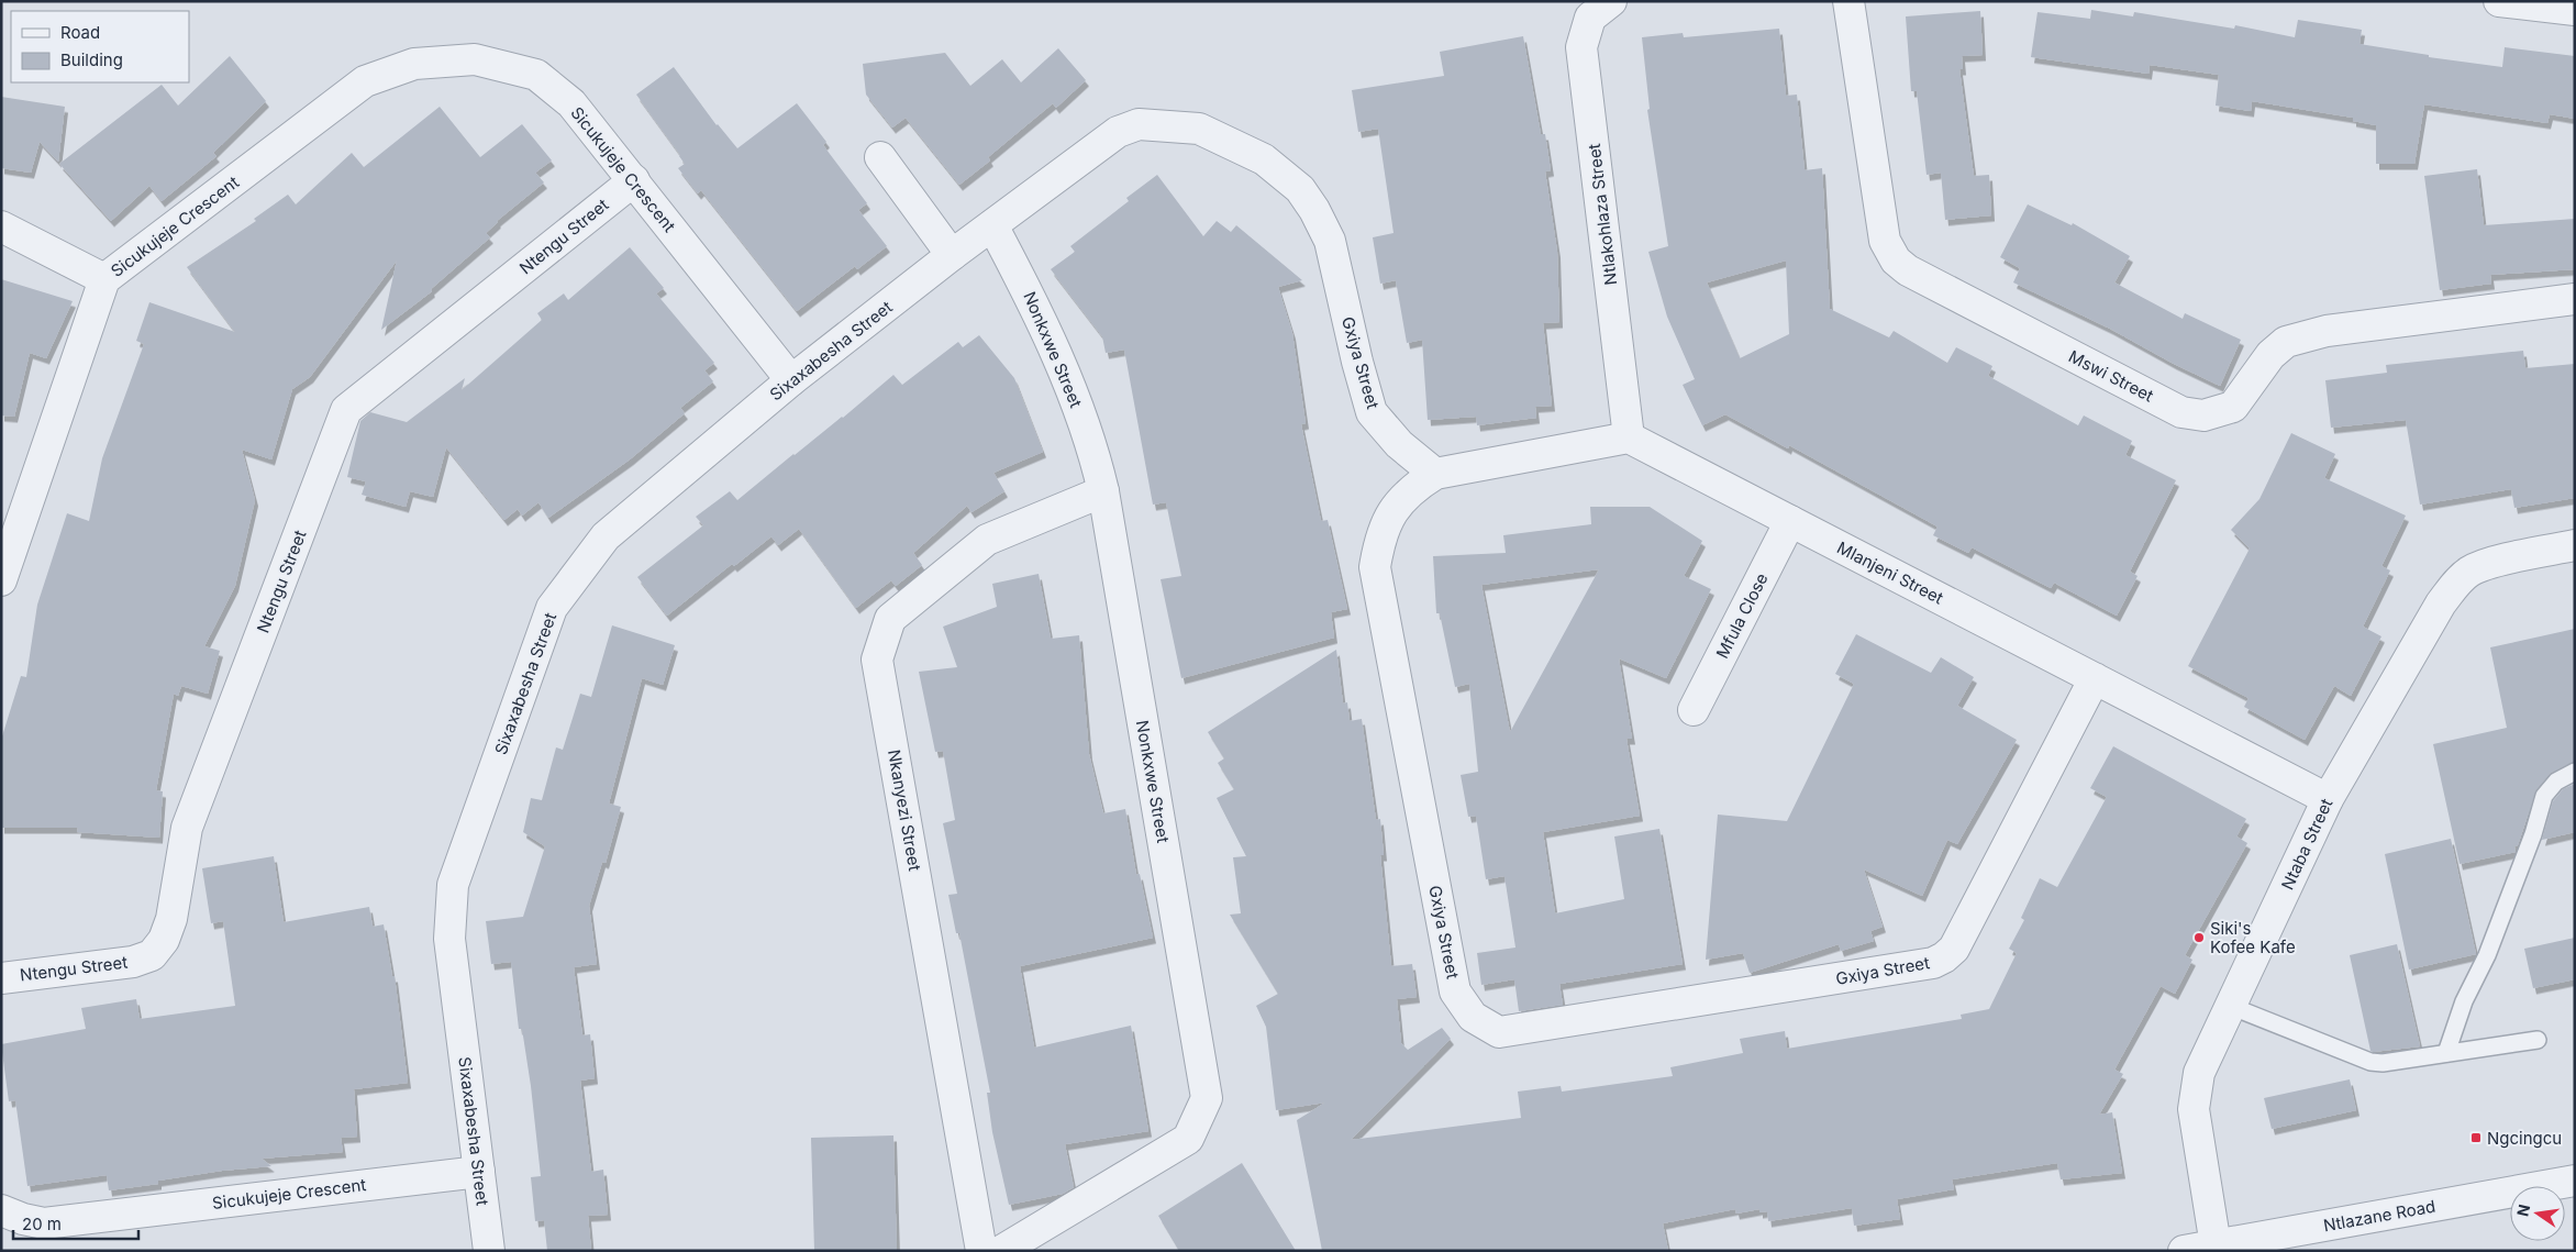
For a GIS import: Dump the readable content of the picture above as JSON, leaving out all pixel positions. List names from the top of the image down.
{
  "streets": {
    "street": [
      "Sicukujeje Crescent",
      "Ntlakohlaza Street",
      "Ntengu Street",
      "Nonkxwe Street",
      "Sixaxabesha Street",
      "Gxiya Street",
      "Mswi Street",
      "Mlanjeni Street",
      "Mfula Close",
      "Nkanyezi Street",
      "Ntaba Street",
      "Ntlazane Road"
    ]
  },
  "crossings": [
    ["Sicukujeje Crescent", "Ntengu Street"],
    ["Sicukujeje Crescent", "Sixaxabesha Street"],
    ["Ntlakohlaza Street", "Mlanjeni Street"],
    ["Nonkxwe Street", "Sixaxabesha Street"],
    ["Nonkxwe Street", "Nkanyezi Street"],
    ["Sixaxabesha Street", "Gxiya Street"],
    ["Gxiya Street", "Mlanjeni Street"],
    ["Mlanjeni Street", "Mfula Close"],
    ["Mlanjeni Street", "Ntaba Street"],
    ["Ntaba Street", "Ntlazane Road"]
  ],
  "places": {
    "other": ["Siki's Kofee Kafe"],
    "transit": ["Ngcingcu"]
  },
  "legend": ["Road", "Building"],
  "scale_bar": "20 m",
  "north": "left"
}
